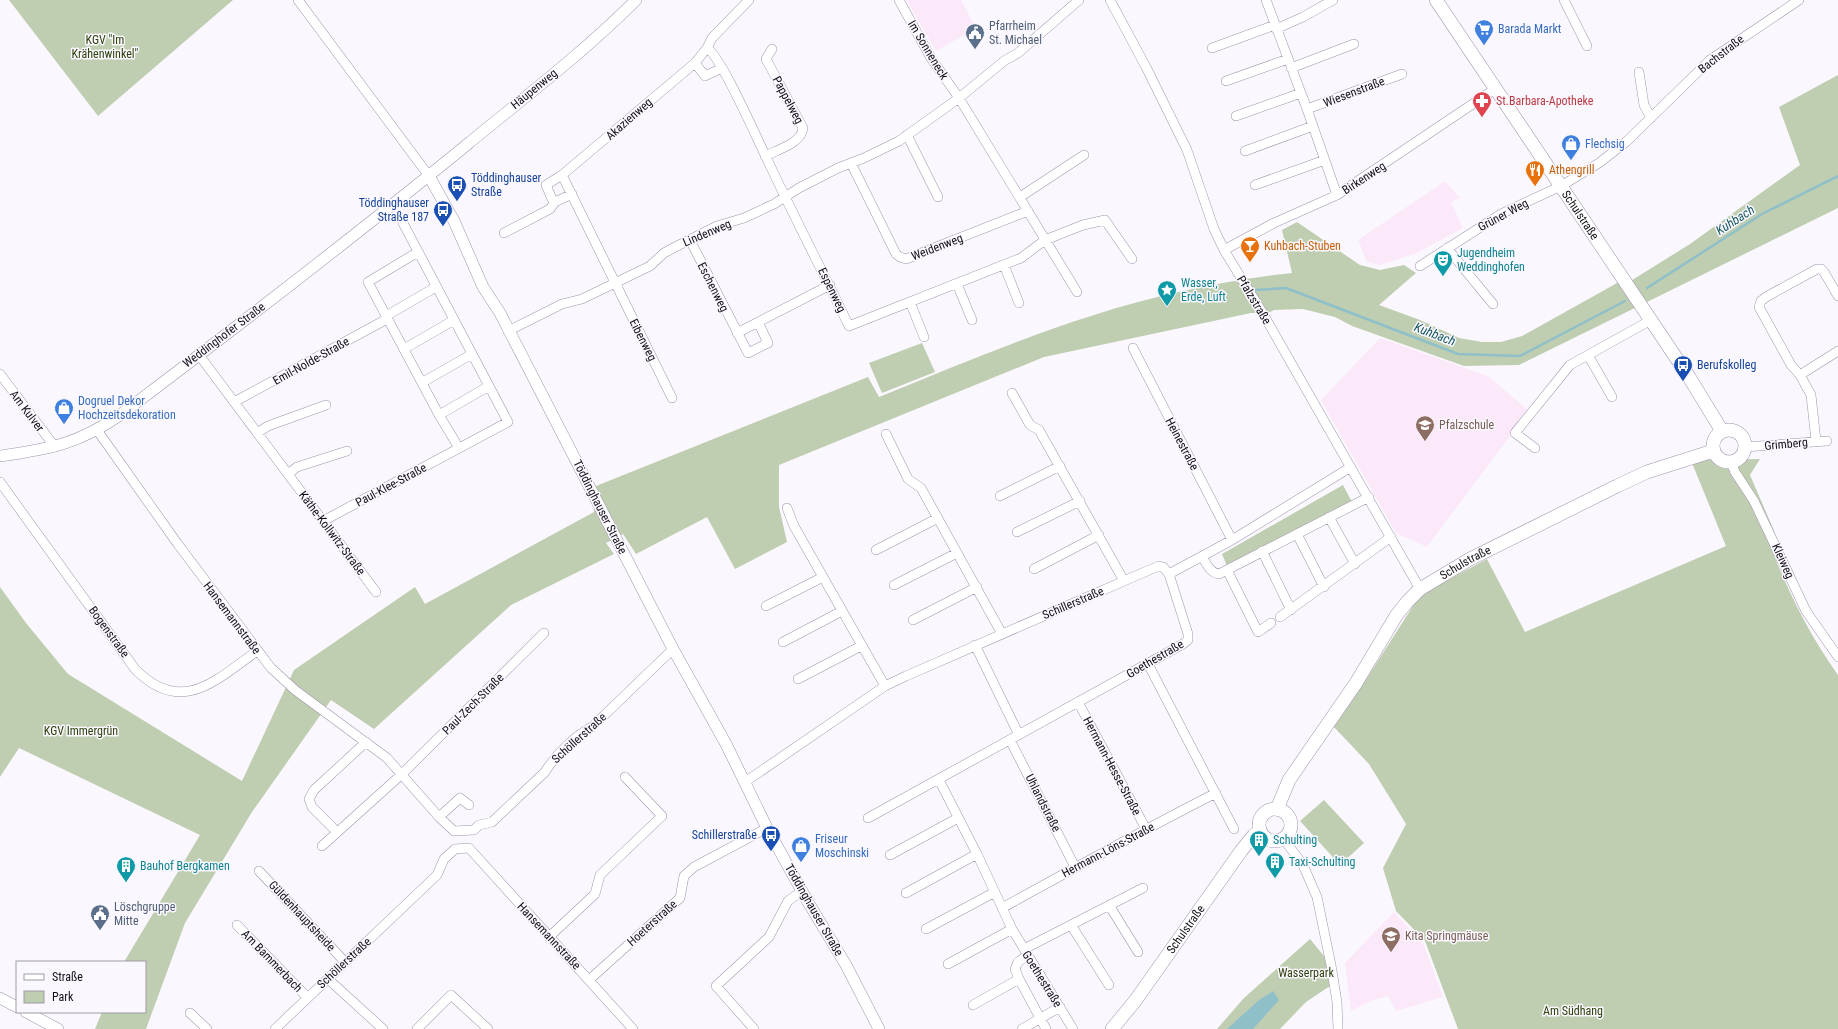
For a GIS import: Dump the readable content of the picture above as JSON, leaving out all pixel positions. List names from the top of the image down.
{
  "streets": {
    "main road": ["Schulstraße"],
    "street": [
      "Im Sonneneck",
      "Bachstraße",
      "Häupenweg",
      "Wiesenstraße",
      "Pappelweg",
      "Akazienweg",
      "Birkenweg",
      "Grüner Weg",
      "Lindenweg",
      "Weidenweg",
      "Eschenweg",
      "Espenweg",
      "Pfalzstraße",
      "Weddinghofer Straße",
      "Eibenweg",
      "Emil-Nolde-Straße",
      "Am Kulver",
      "Heinestraße",
      "Grimberg",
      "Paul-Klee-Straße",
      "Töddinghauser Straße",
      "Käthe-Kollwitz-Straße",
      "Kleiweg",
      "Schillerstraße",
      "Hansemannstraße",
      "Bogenstraße",
      "Goethestraße",
      "Paul-Zech-Straße",
      "Schöllerstraße",
      "Hermann-Hesse-Straße",
      "Uhlandstraße",
      "Hermann-Löns-Straße",
      "Güldenhauptsheide",
      "Hoeterstraße",
      "Am Bammerbach"
    ]
  },
  "crossings": [
    ["Im Sonneneck", "Lindenweg"],
    ["Bachstraße", "Grüner Weg"],
    ["Bachstraße", "Schulstraße"],
    ["Häupenweg", "Weddinghofer Straße"],
    ["Häupenweg", "Töddinghauser Straße"],
    ["Wiesenstraße", "Birkenweg"],
    ["Birkenweg", "Schulstraße"],
    ["Birkenweg", "Pfalzstraße"],
    ["Grüner Weg", "Schulstraße"],
    ["Schulstraße", "Pfalzstraße"],
    ["Schulstraße", "Grimberg"],
    ["Schulstraße", "Kleiweg"],
    ["Lindenweg", "Weidenweg"],
    ["Lindenweg", "Eschenweg"],
    ["Lindenweg", "Espenweg"],
    ["Lindenweg", "Eibenweg"],
    ["Lindenweg", "Töddinghauser Straße"],
    ["Weddinghofer Straße", "Am Kulver"],
    ["Weddinghofer Straße", "Töddinghauser Straße"],
    ["Weddinghofer Straße", "Käthe-Kollwitz-Straße"],
    ["Weddinghofer Straße", "Hansemannstraße"],
    ["Emil-Nolde-Straße", "Käthe-Kollwitz-Straße"],
    ["Grimberg", "Kleiweg"],
    ["Paul-Klee-Straße", "Käthe-Kollwitz-Straße"],
    ["Töddinghauser Straße", "Schillerstraße"],
    ["Töddinghauser Straße", "Schöllerstraße"],
    ["Töddinghauser Straße", "Hoeterstraße"],
    ["Schillerstraße", "Goethestraße"],
    ["Hansemannstraße", "Bogenstraße"],
    ["Hansemannstraße", "Paul-Zech-Straße"],
    ["Hansemannstraße", "Schöllerstraße"],
    ["Hansemannstraße", "Hoeterstraße"],
    ["Goethestraße", "Hermann-Hesse-Straße"],
    ["Goethestraße", "Uhlandstraße"],
    ["Goethestraße", "Hermann-Löns-Straße"],
    ["Schöllerstraße", "Güldenhauptsheide"],
    ["Schöllerstraße", "Am Bammerbach"],
    ["Hermann-Hesse-Straße", "Hermann-Löns-Straße"],
    ["Uhlandstraße", "Hermann-Löns-Straße"]
  ],
  "water": ["Kuhbach"],
  "parks": [
    "KGV \"Im Krähenwinkel\"",
    "KGV Immergrün",
    "Wasserpark",
    "Am Südhang"
  ],
  "places": {
    "supermarket": ["Barada Markt"],
    "public building": ["Pfarrheim St. Michael", "Löschgruppe Mitte"],
    "pharmacy": ["St.Barbara-Apotheke"],
    "shop": ["Flechsig", "Dogruel Dekor Hochzeitsdekoration", "Friseur Moschinski"],
    "restaurant": ["Athengrill"],
    "bus stop": [
      "Töddinghauser Straße",
      "Töddinghauser Straße 187",
      "Berufskolleg",
      "Schillerstraße"
    ],
    "bar": ["Kuhbach-Stuben"],
    "theatre": ["Jugendheim Weddinghofen"],
    "place": ["Wasser, Erde, Luft"],
    "school or university": ["Pfalzschule", "Kita Springmäuse"],
    "building": ["Schulting", "Taxi-Schulting", "Bauhof Bergkamen"]
  },
  "legend": ["Straße", "Park"]
}
